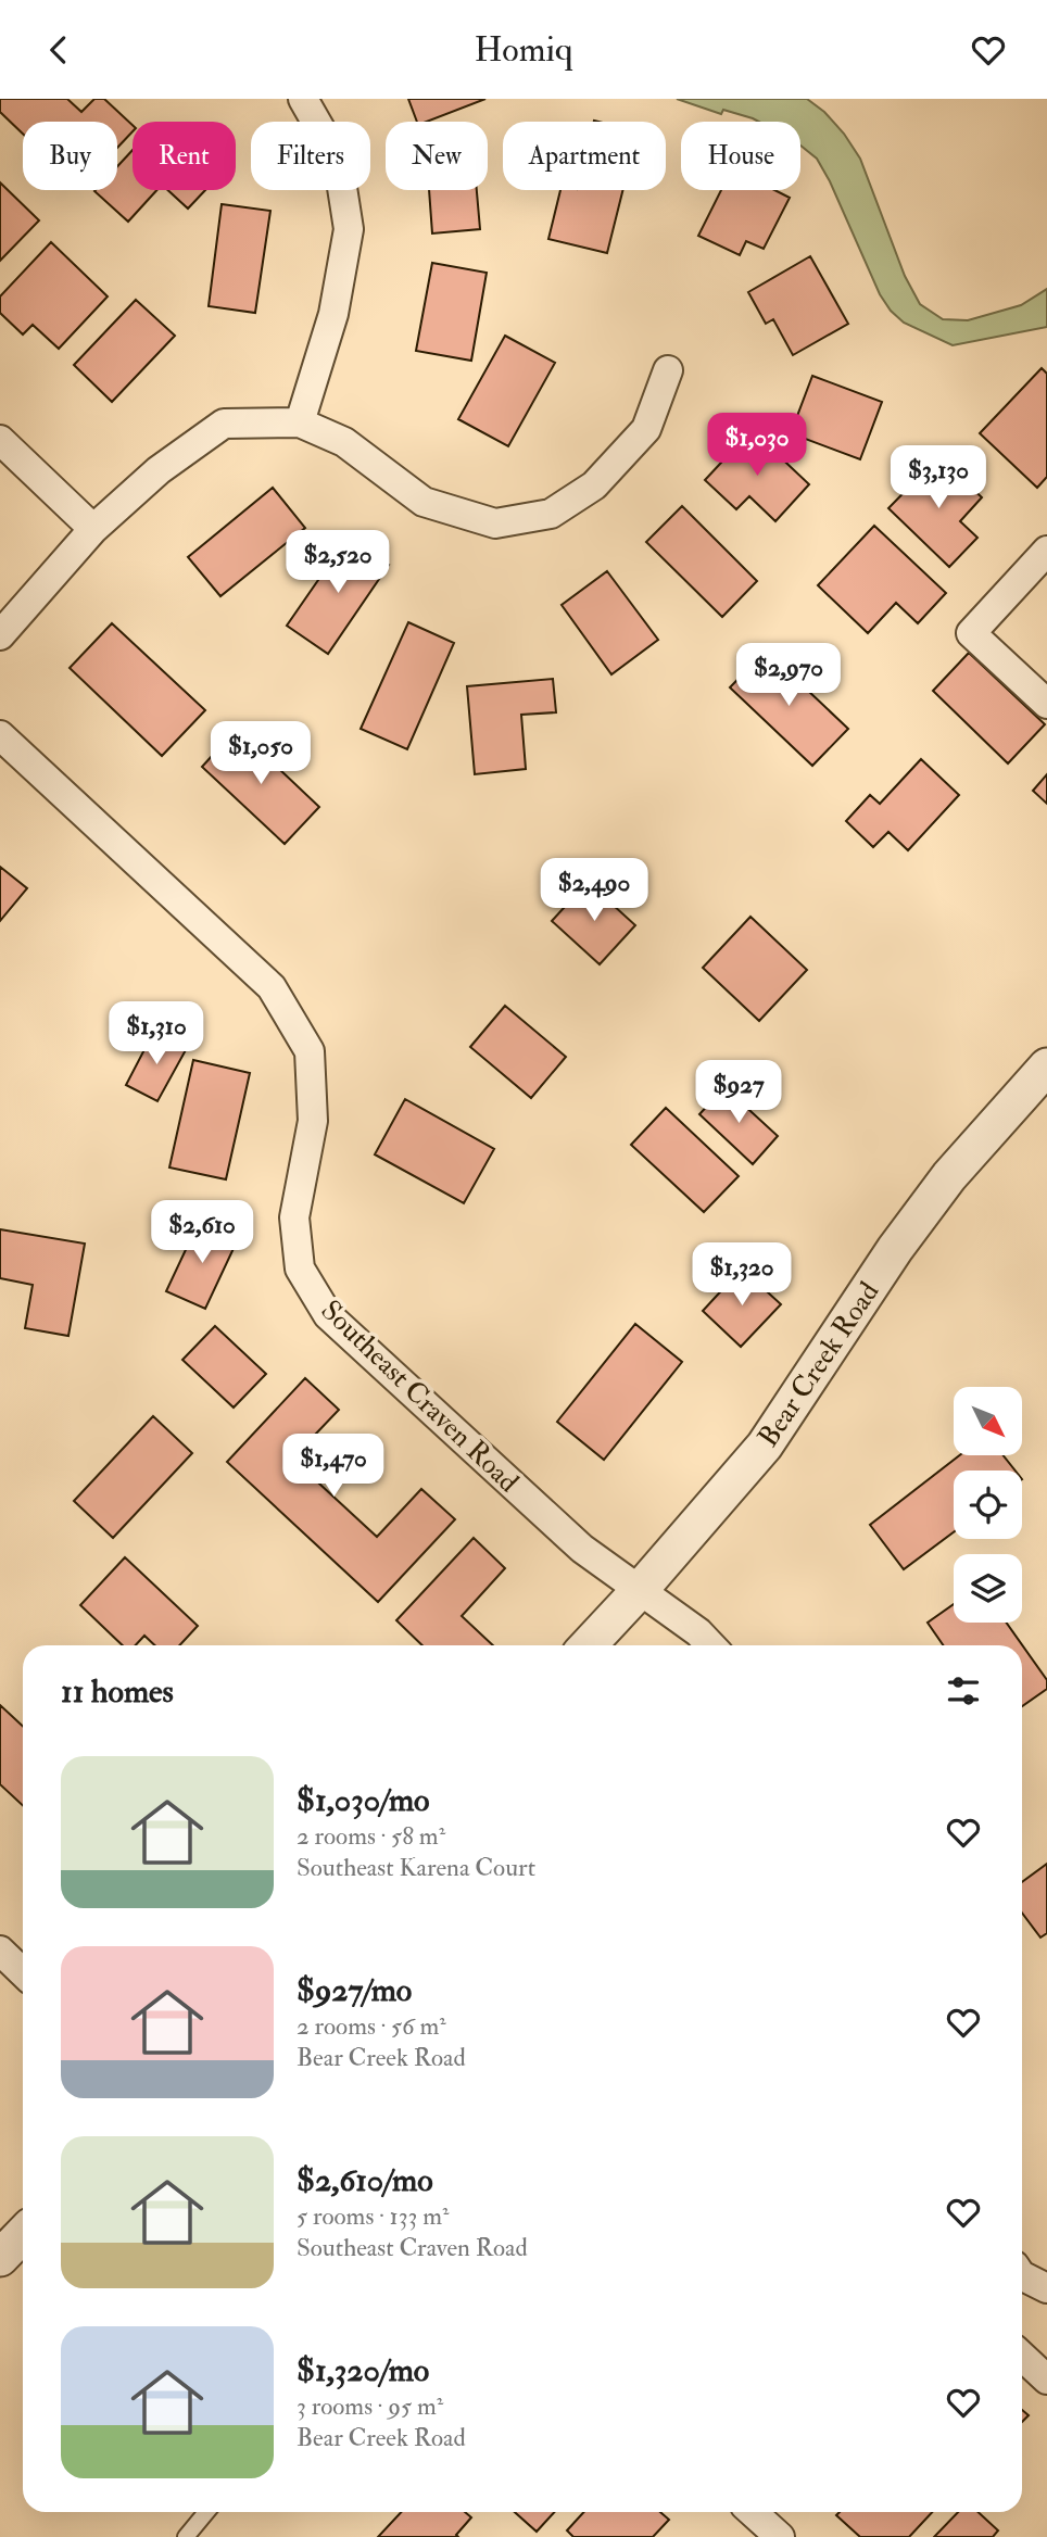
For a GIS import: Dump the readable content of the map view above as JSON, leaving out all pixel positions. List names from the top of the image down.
{
  "streets": {
    "street": ["Bear Creek Road", "Southeast Craven Road"]
  },
  "crossings": [
    ["Bear Creek Road", "Southeast Craven Road"]
  ],
  "north": "bottom right",
  "page": {
    "header": "Homiq",
    "chip": [
      "Buy",
      "Rent",
      "Filters",
      "New",
      "Apartment",
      "House"
    ],
    "price": [
      "$1,030",
      "$3,130",
      "$2,520",
      "$2,970",
      "$1,050",
      "$2,490",
      "$1,310",
      "$927",
      "$2,610",
      "$1,320",
      "$1,470"
    ],
    "heading": "11 homes",
    "list": [
      {
        "name": "$1,030/mo",
        "note": "2 rooms · 58 m² · Southeast Karena Court"
      },
      {
        "name": "$927/mo",
        "note": "2 rooms · 56 m² · Bear Creek Road"
      },
      {
        "name": "$2,610/mo",
        "note": "5 rooms · 133 m² · Southeast Craven Road"
      },
      {
        "name": "$1,320/mo",
        "note": "3 rooms · 95 m² · Bear Creek Road"
      }
    ]
  }
}
